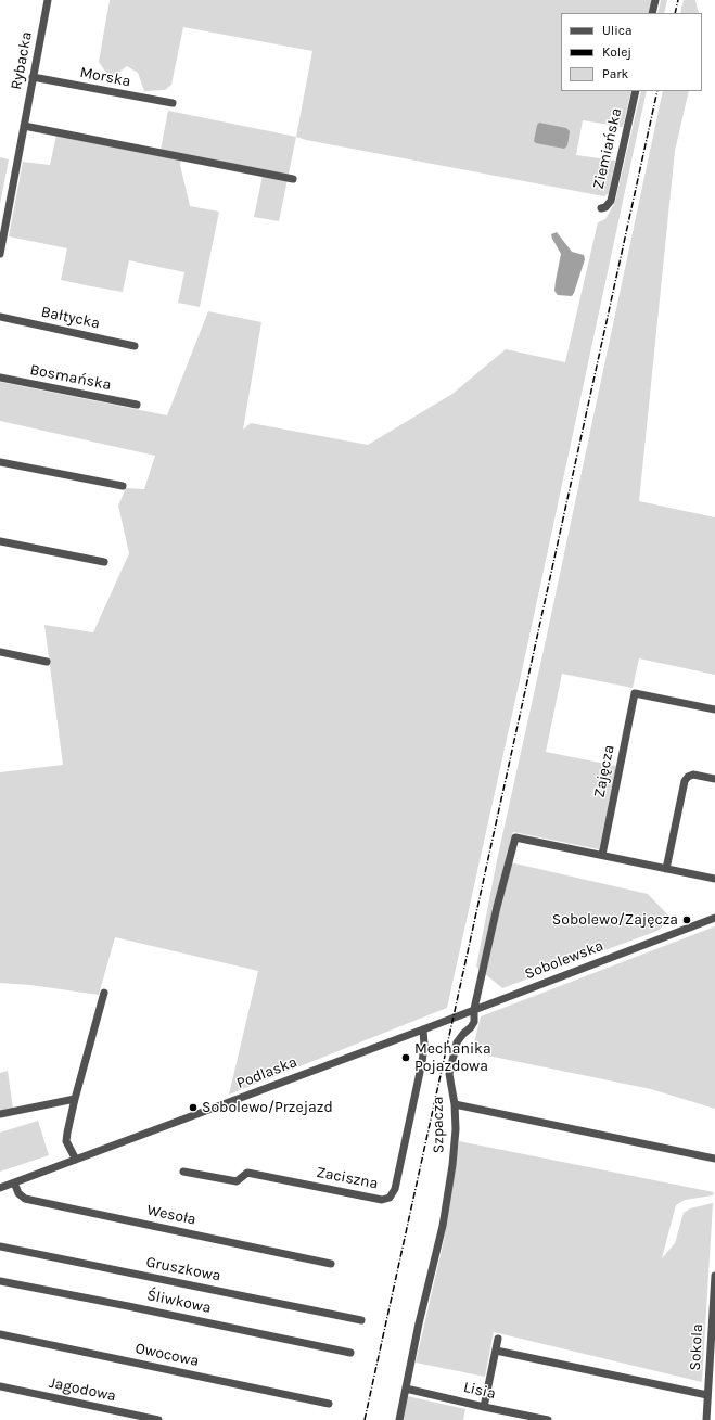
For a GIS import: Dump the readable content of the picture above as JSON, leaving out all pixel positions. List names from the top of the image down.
{
  "streets": {
    "street": [
      "Rybacka",
      "Morska",
      "Ziemiańska",
      "Bałtycka",
      "Bosmańska",
      "Zajęcza",
      "Sobolewska",
      "Podlaska",
      "Szpacza",
      "Zaciszna",
      "Wesoła",
      "Gruszkowa",
      "Śliwkowa",
      "Sokola",
      "Owocowa",
      "Jagodowa",
      "Lisia"
    ]
  },
  "crossings": [
    ["Rybacka", "Morska"],
    ["Zajęcza", "Szpacza"],
    ["Sobolewska", "Podlaska"],
    ["Sobolewska", "Szpacza"],
    ["Sobolewska", "Zaciszna"],
    ["Podlaska", "Zaciszna"],
    ["Podlaska", "Wesoła"],
    ["Szpacza", "Lisia"]
  ],
  "places": ["Sobolewo/Zajęcza", "Mechanika Pojazdowa", "Sobolewo/Przejazd"],
  "legend": ["Ulica", "Kolej", "Park"]
}
